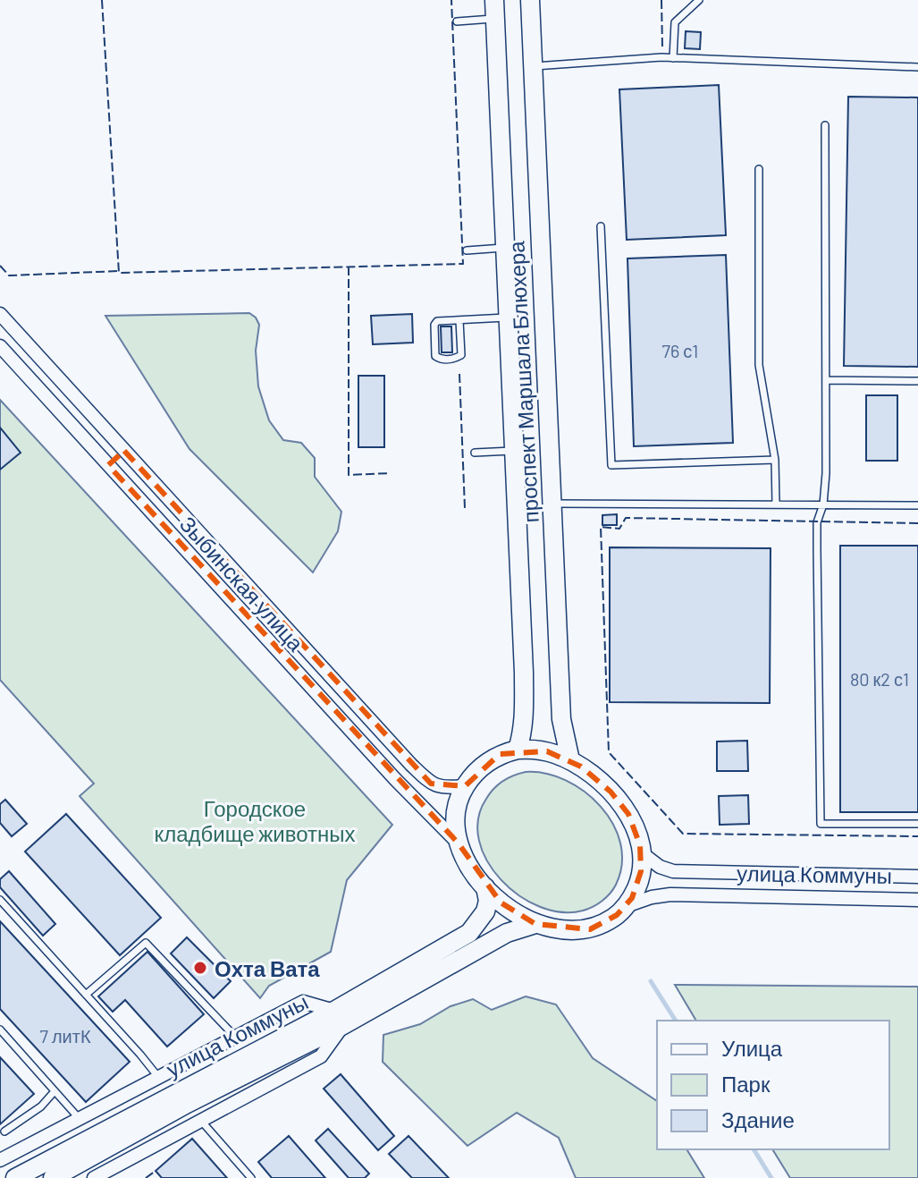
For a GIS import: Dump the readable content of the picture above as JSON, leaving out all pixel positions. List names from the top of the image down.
{
  "streets": {
    "street": ["проспект Маршала Блюхера", "Зыбинская улица", "улица Коммуны"]
  },
  "crossings": [
    ["проспект Маршала Блюхера", "Зыбинская улица"],
    ["проспект Маршала Блюхера", "улица Коммуны"],
    ["Зыбинская улица", "улица Коммуны"]
  ],
  "parks": ["Городское кладбище животных"],
  "places": ["Охта Вата"],
  "house_numbers": ["76 с1", "80 к2 с1", "7 литК"],
  "legend": ["Улица", "Парк", "Здание"]
}
